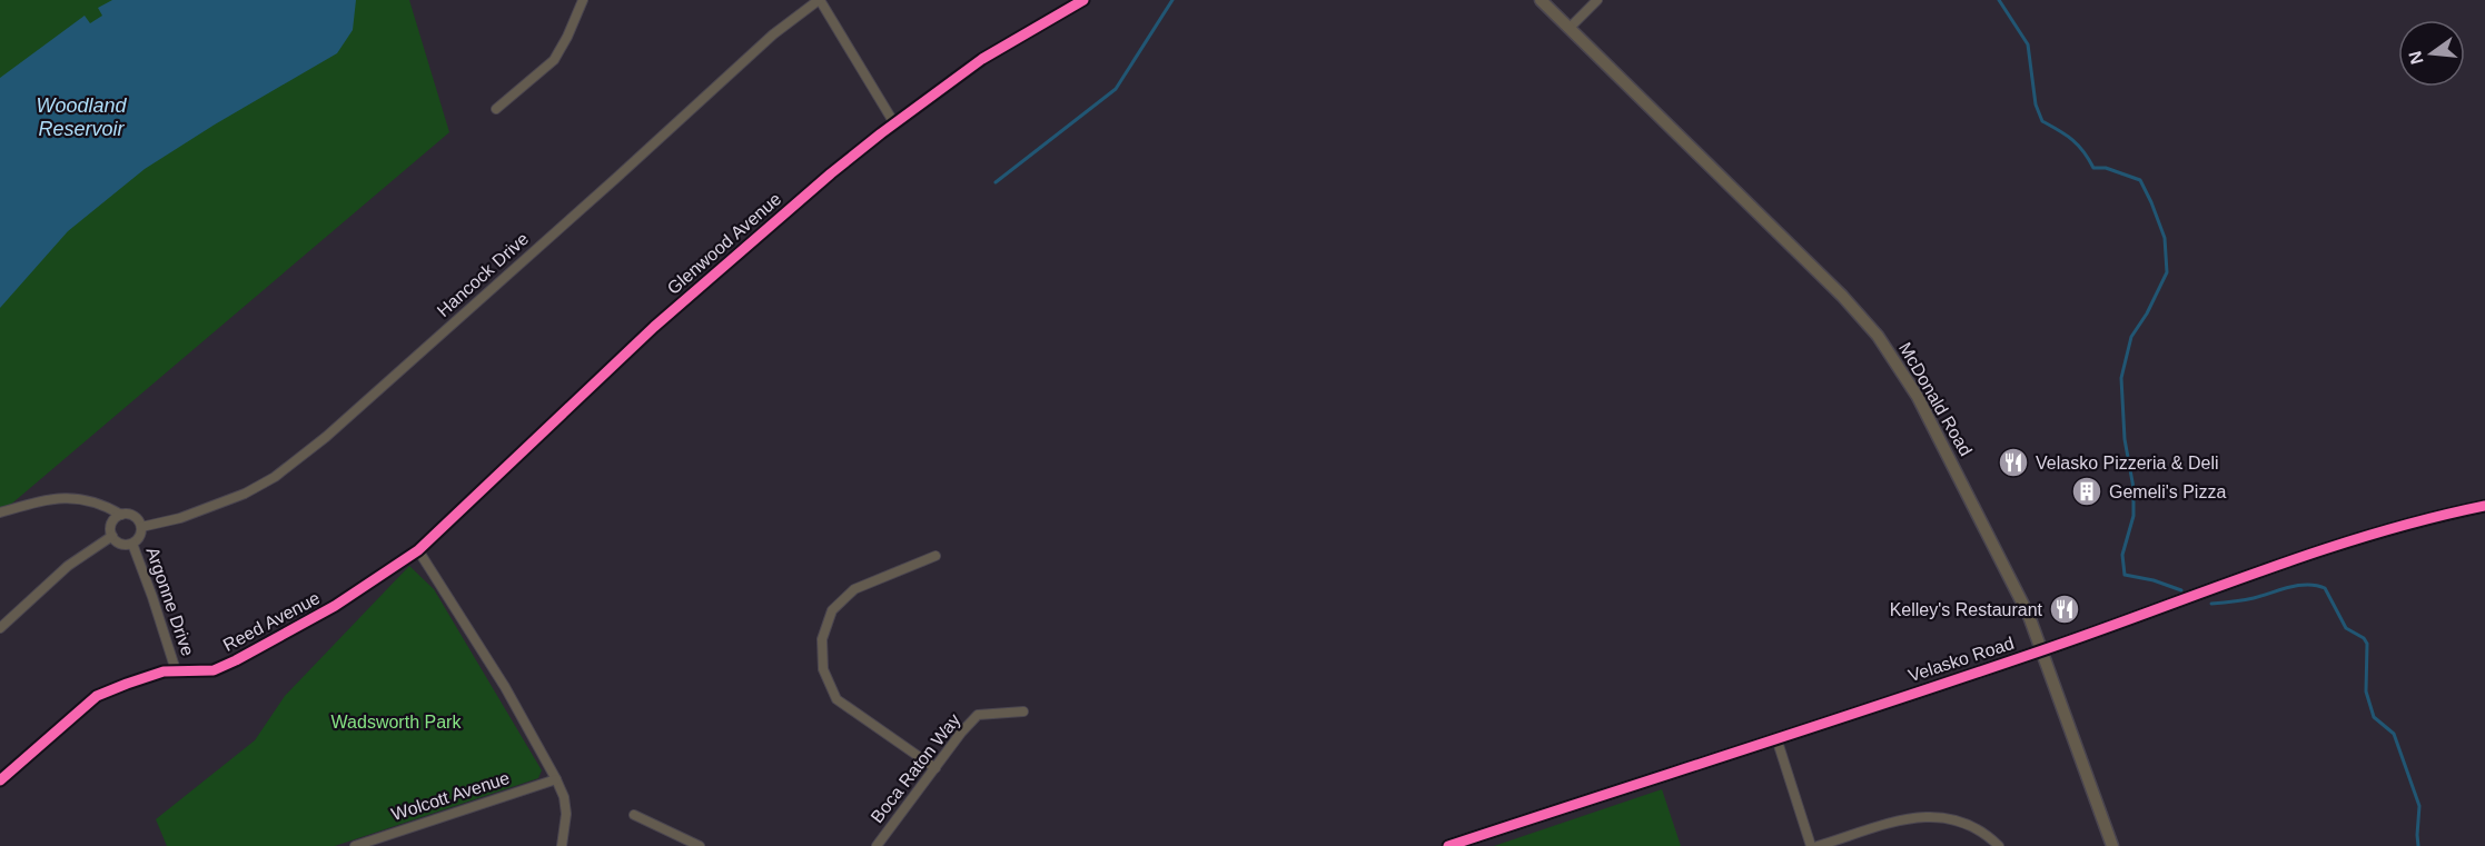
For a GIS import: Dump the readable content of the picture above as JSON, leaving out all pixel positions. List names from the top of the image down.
{
  "streets": {
    "street": [
      "Glenwood Avenue",
      "Hancock Drive",
      "McDonald Road",
      "Argonne Drive",
      "Reed Avenue",
      "Velasko Road",
      "Boca Raton Way",
      "Wolcott Avenue"
    ]
  },
  "crossings": [
    ["Glenwood Avenue", "Reed Avenue"],
    ["Hancock Drive", "Argonne Drive"],
    ["McDonald Road", "Velasko Road"],
    ["Argonne Drive", "Reed Avenue"]
  ],
  "water": ["Woodland Reservoir"],
  "parks": ["Wadsworth Park"],
  "places": {
    "restaurant": ["Velasko Pizzeria & Deli", "Kelley's Restaurant"],
    "building": ["Gemeli's Pizza"]
  },
  "north": "left"
}
